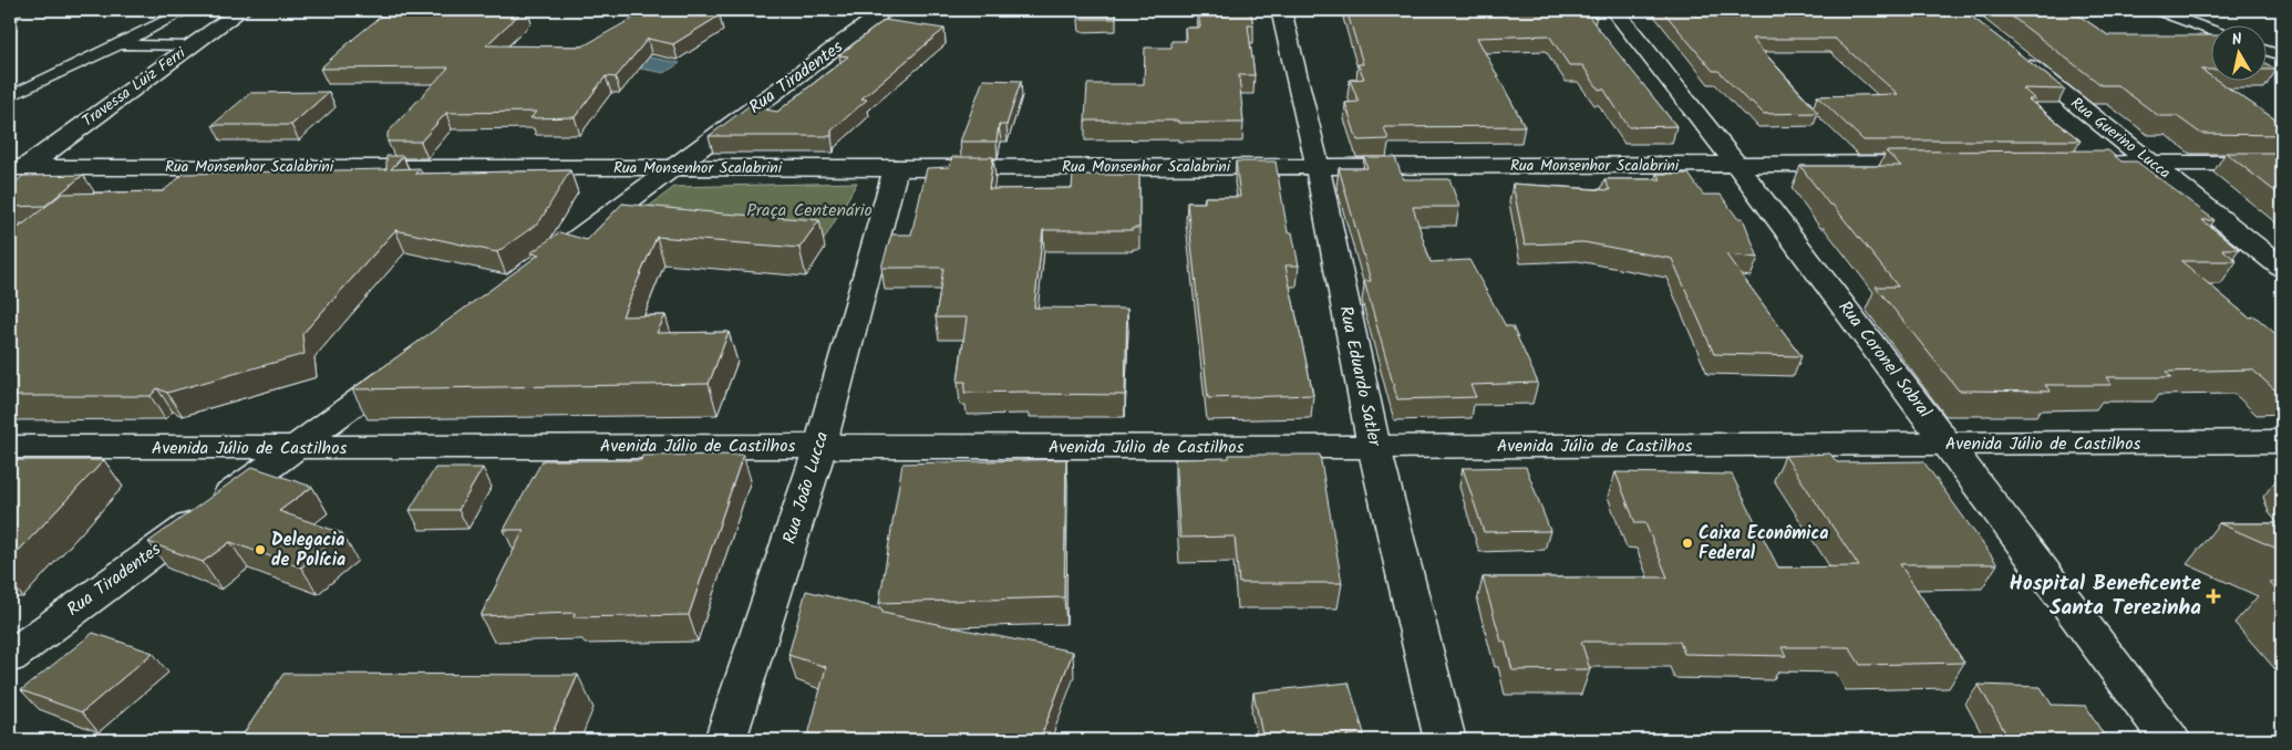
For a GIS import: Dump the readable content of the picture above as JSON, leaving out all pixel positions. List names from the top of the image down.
{
  "streets": {
    "street": [
      "Rua Tiradentes",
      "Travessa Luiz Ferri",
      "Rua Guerino Lucca",
      "Rua Monsenhor Scalabrini",
      "Rua Coronel Sobral",
      "Rua Eduardo Satler",
      "Avenida Júlio de Castilhos",
      "Rua João Lucca"
    ]
  },
  "crossings": [
    ["Rua Tiradentes", "Rua Monsenhor Scalabrini"],
    ["Rua Tiradentes", "Avenida Júlio de Castilhos"],
    ["Travessa Luiz Ferri", "Rua Monsenhor Scalabrini"],
    ["Rua Monsenhor Scalabrini", "Rua Coronel Sobral"],
    ["Rua Monsenhor Scalabrini", "Rua Eduardo Satler"],
    ["Rua Monsenhor Scalabrini", "Rua João Lucca"],
    ["Rua Coronel Sobral", "Avenida Júlio de Castilhos"],
    ["Rua Eduardo Satler", "Avenida Júlio de Castilhos"],
    ["Avenida Júlio de Castilhos", "Rua João Lucca"]
  ],
  "parks": ["Praça Centenário"],
  "places": {
    "other": ["Caixa Econômica Federal", "Delegacia de Polícia"],
    "health": ["Hospital Beneficente Santa Terezinha"]
  },
  "north": "top"
}
